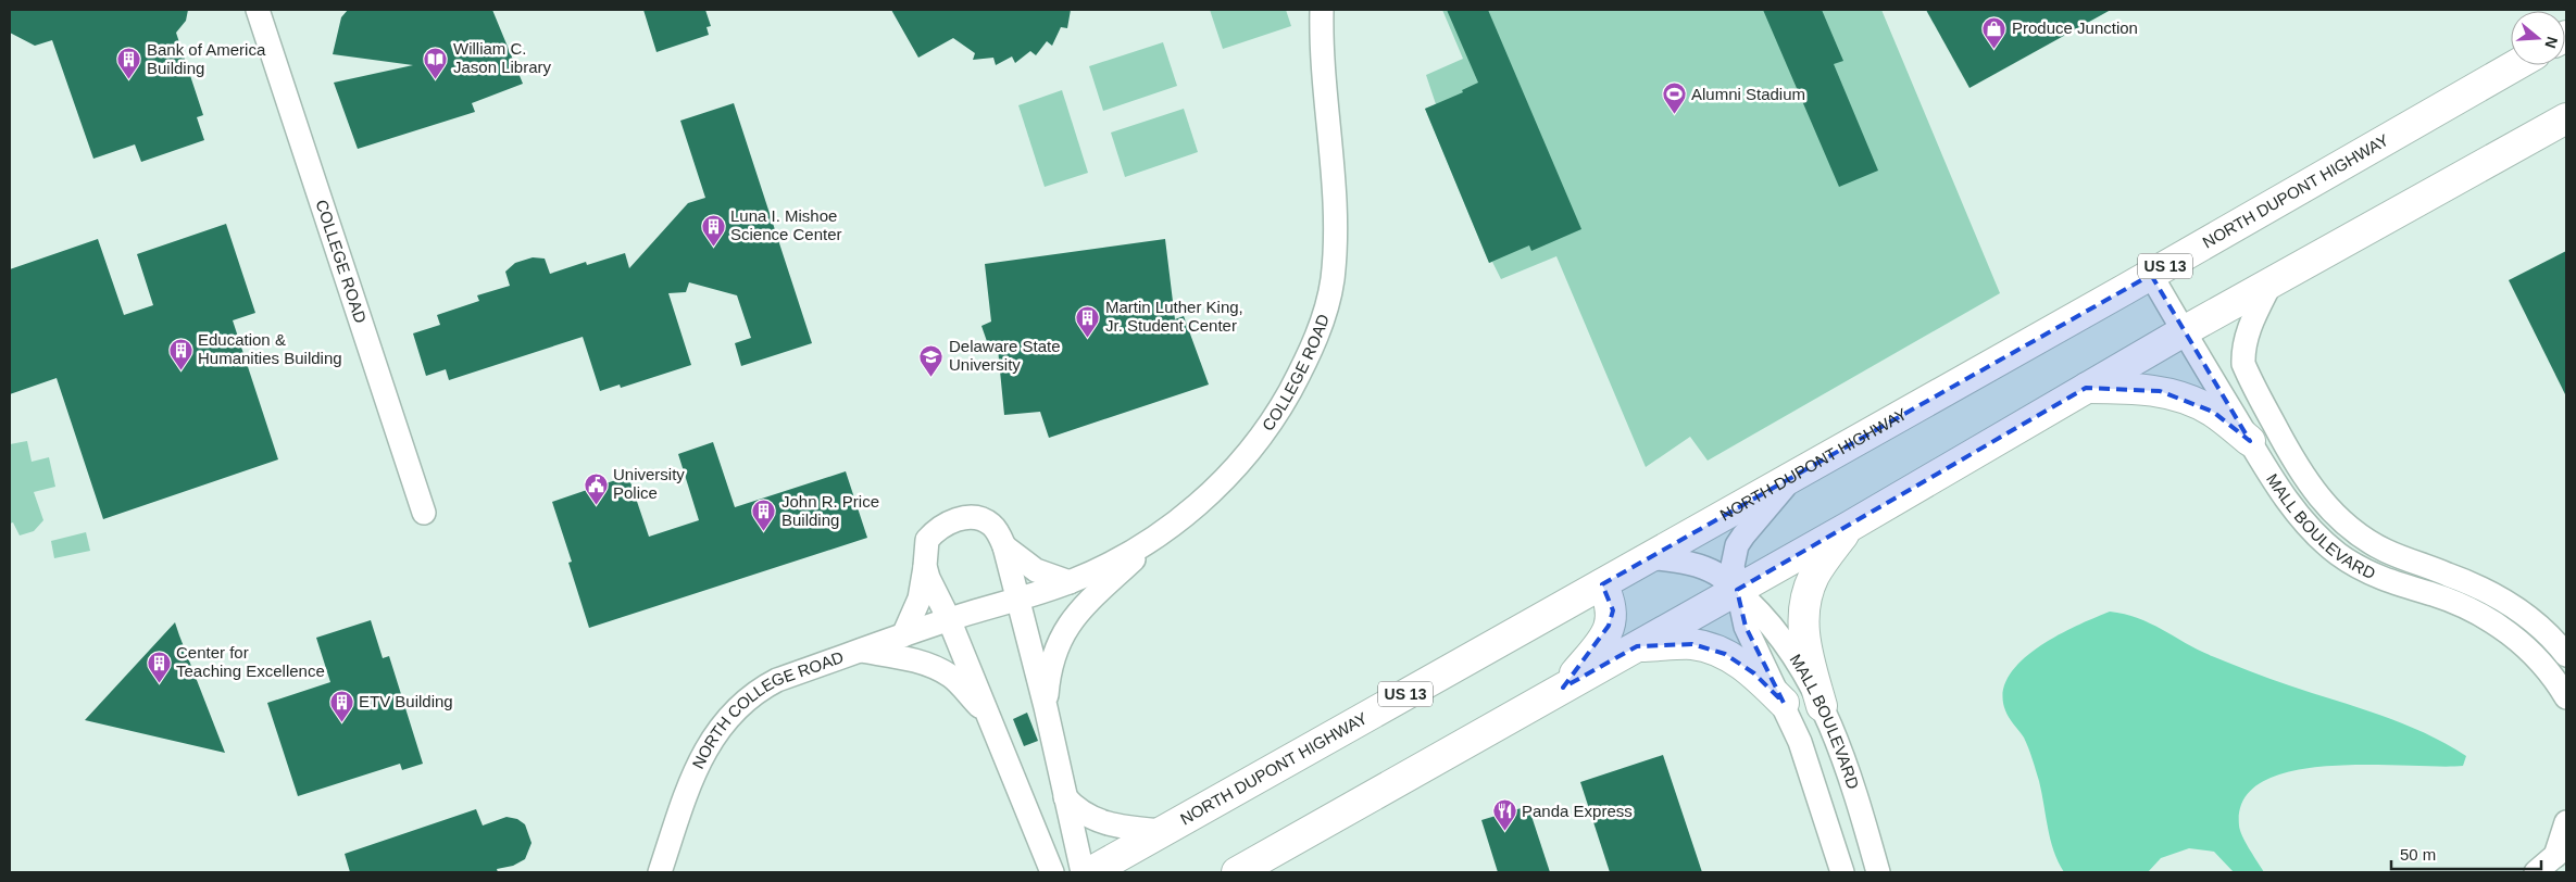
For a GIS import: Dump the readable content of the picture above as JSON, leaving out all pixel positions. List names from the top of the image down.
{
  "streets": {
    "highway": ["NORTH DUPONT HIGHWAY", "US 13"],
    "street": ["COLLEGE ROAD", "MALL BOULEVARD", "NORTH COLLEGE ROAD"]
  },
  "crossings": [
    ["NORTH DUPONT HIGHWAY", "MALL BOULEVARD"],
    ["COLLEGE ROAD", "NORTH COLLEGE ROAD"]
  ],
  "places": {
    "shop": ["Produce Junction"],
    "library": ["William C. Jason Library"],
    "building": [
      "Bank of America Building",
      "Luna I. Mishoe Science Center",
      "Martin Luther King, Jr. Student Center",
      "Education & Humanities Building",
      "John R. Price Building",
      "Center for Teaching Excellence",
      "ETV Building"
    ],
    "sports": ["Alumni Stadium"],
    "school or university": ["Delaware State University"],
    "public building": ["University Police"],
    "restaurant": ["Panda Express"]
  },
  "scale_bar": "50 m",
  "north": "right"
}
